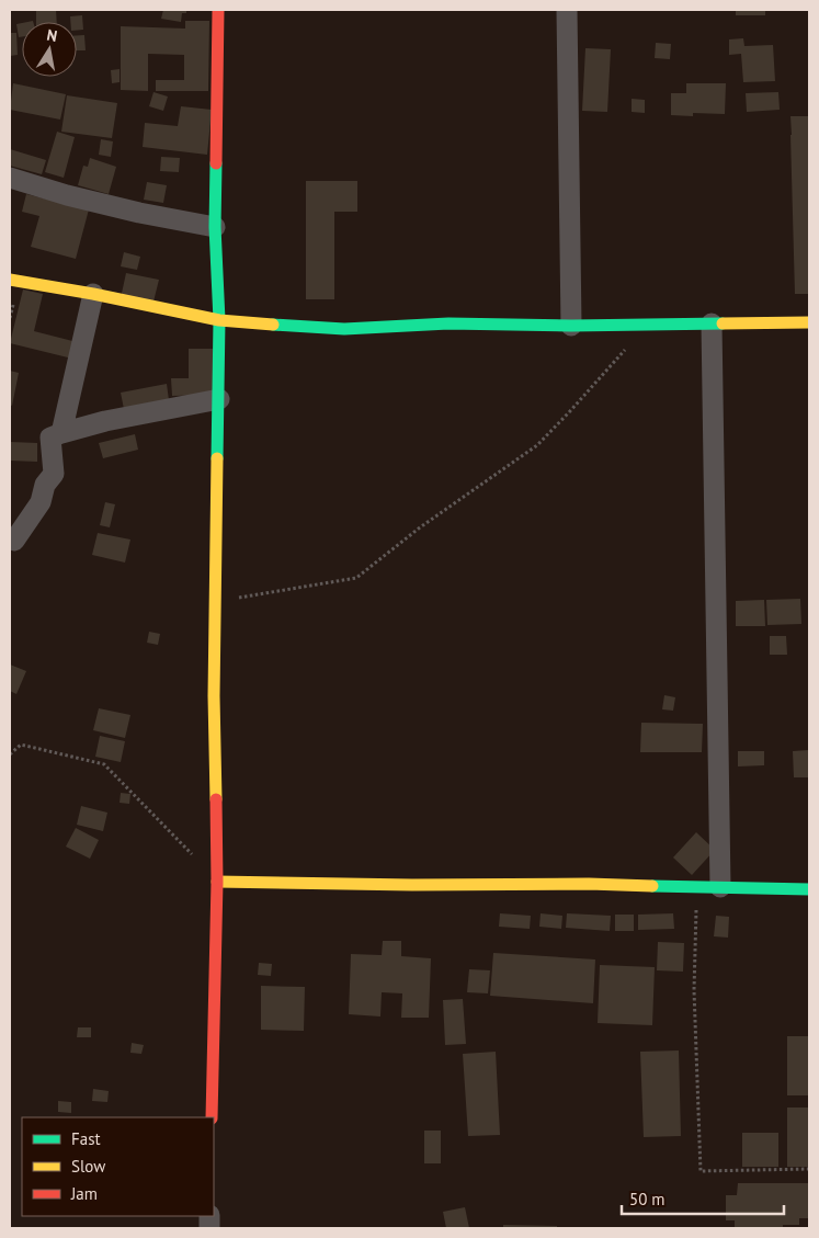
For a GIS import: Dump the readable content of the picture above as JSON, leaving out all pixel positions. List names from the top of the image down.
{
  "legend": ["Fast", "Slow", "Jam"],
  "scale_bar": "50 m",
  "north": "top"
}
